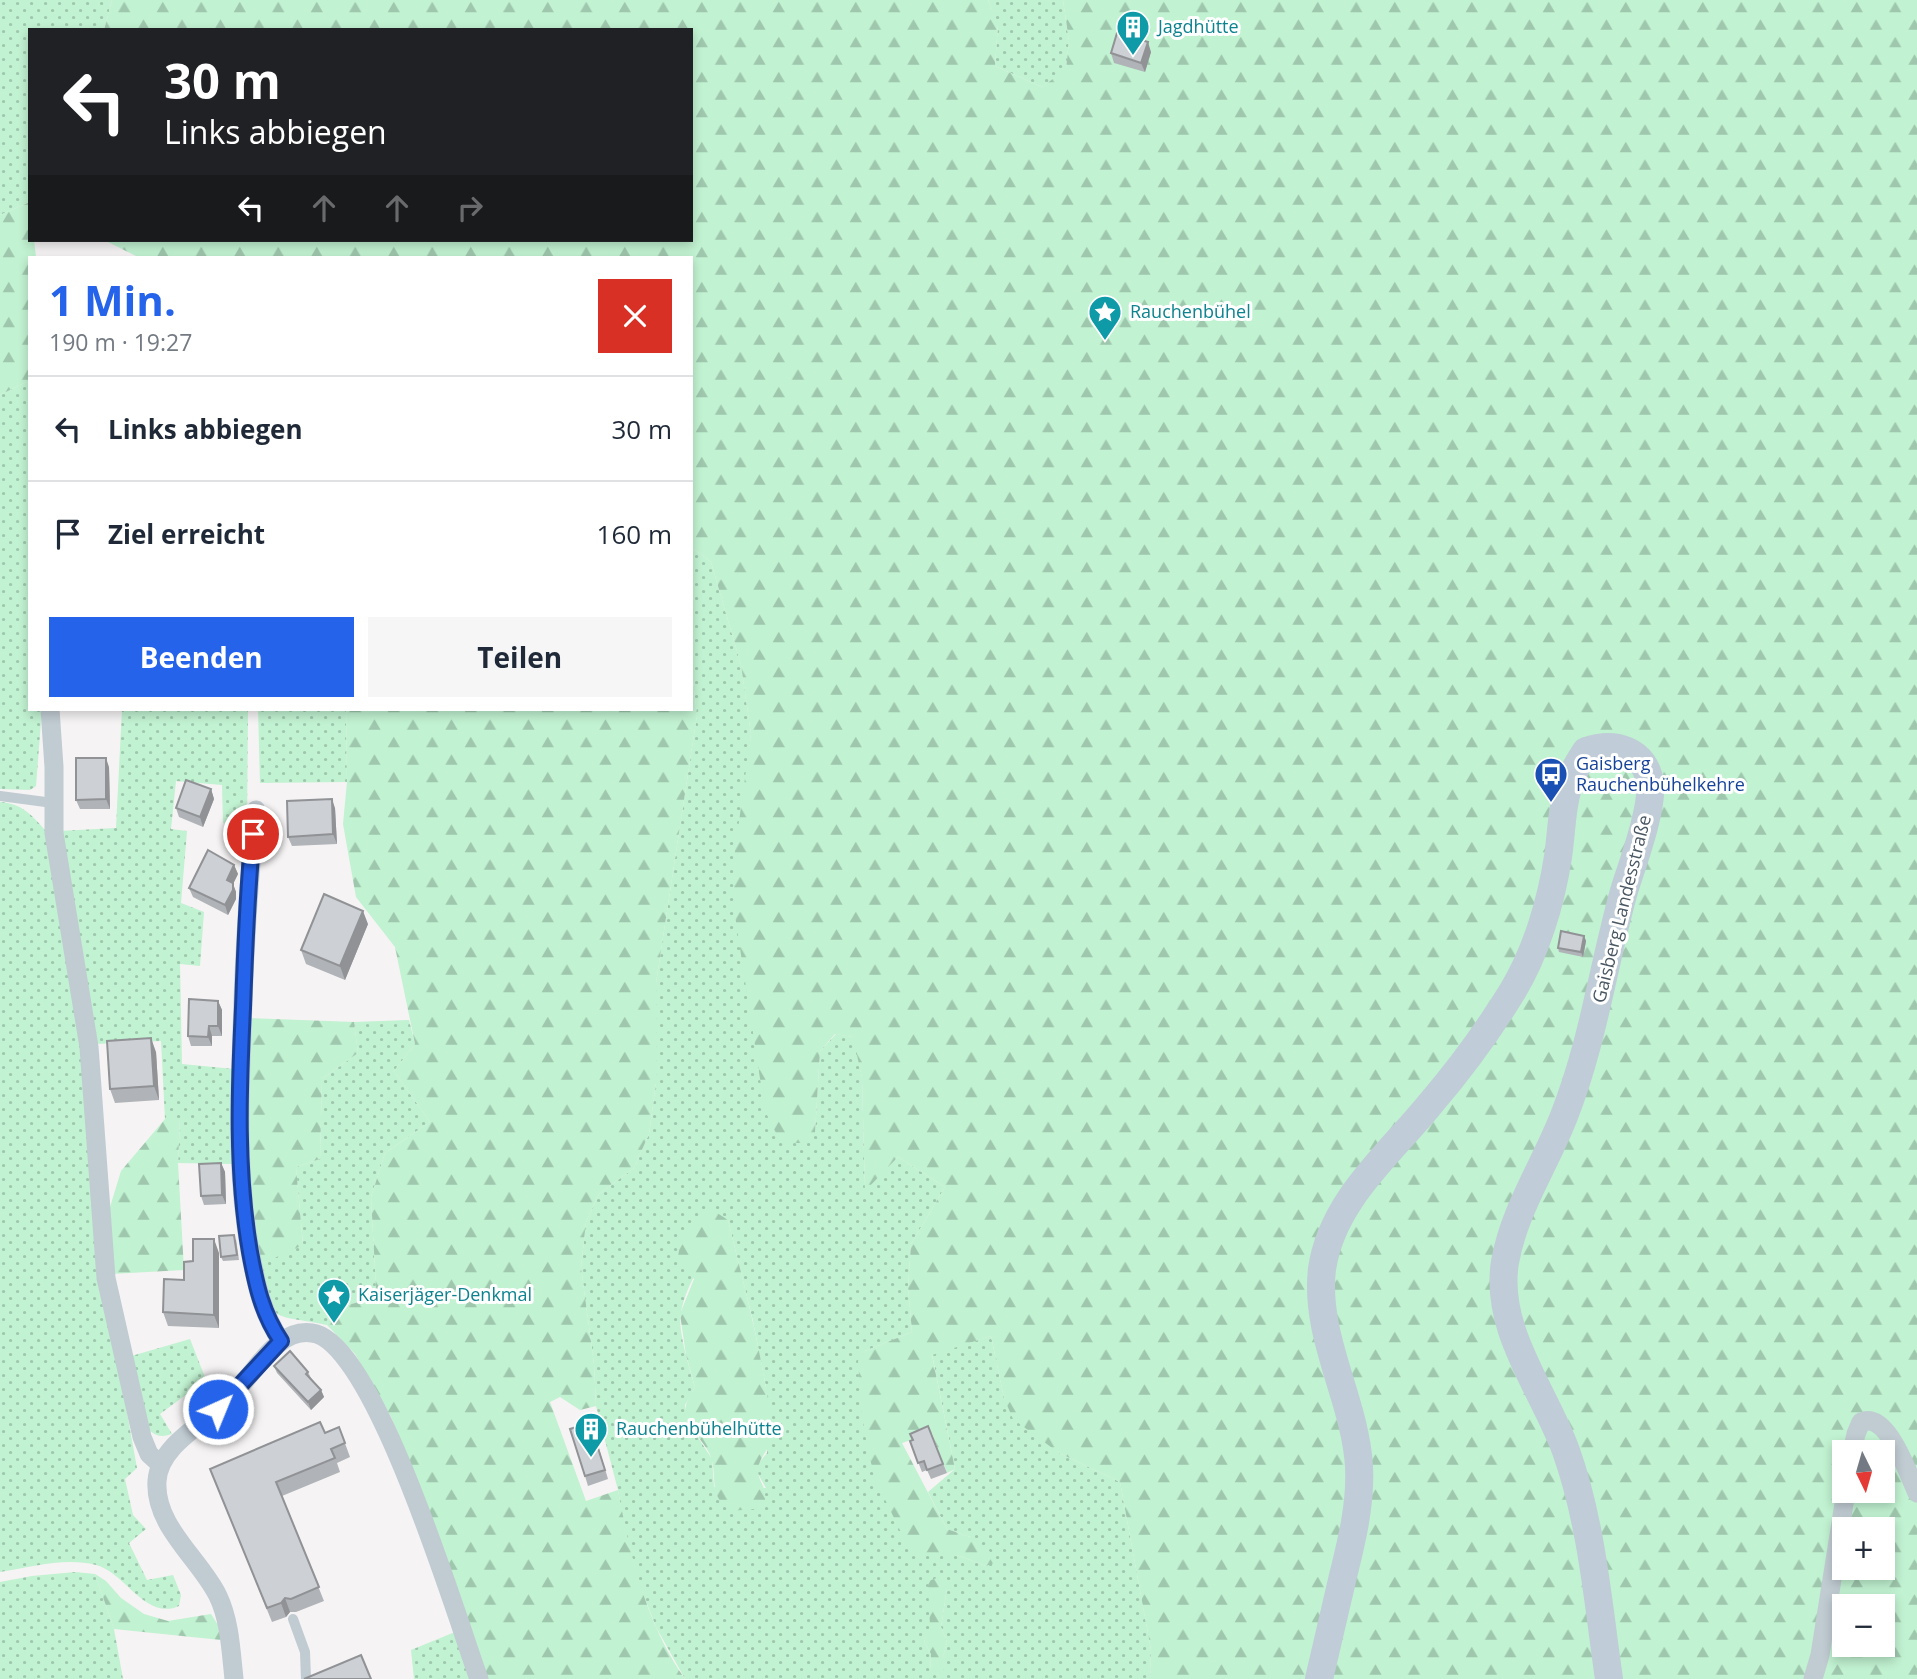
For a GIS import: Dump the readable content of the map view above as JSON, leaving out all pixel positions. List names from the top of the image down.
{
  "streets": {
    "main road": ["Gaisberg Landesstraße"]
  },
  "places": {
    "building": ["Jagdhütte", "Rauchenbühelhütte"],
    "place": ["Rauchenbühel", "Kaiserjäger-Denkmal"],
    "bus stop": ["Gaisberg Rauchenbühelkehre"]
  },
  "north": "bottom",
  "page": {
    "turn": ["30 m", "Links abbiegen"],
    "heading": ["1 Min.", "190 m · 19:27"],
    "list": [
      {
        "name": "Links abbiegen",
        "value": "30 m"
      },
      {
        "name": "Ziel erreicht",
        "value": "160 m"
      }
    ],
    "buttons": ["Beenden", "Teilen"],
    "map_buttons": ["+", "−"]
  }
}
